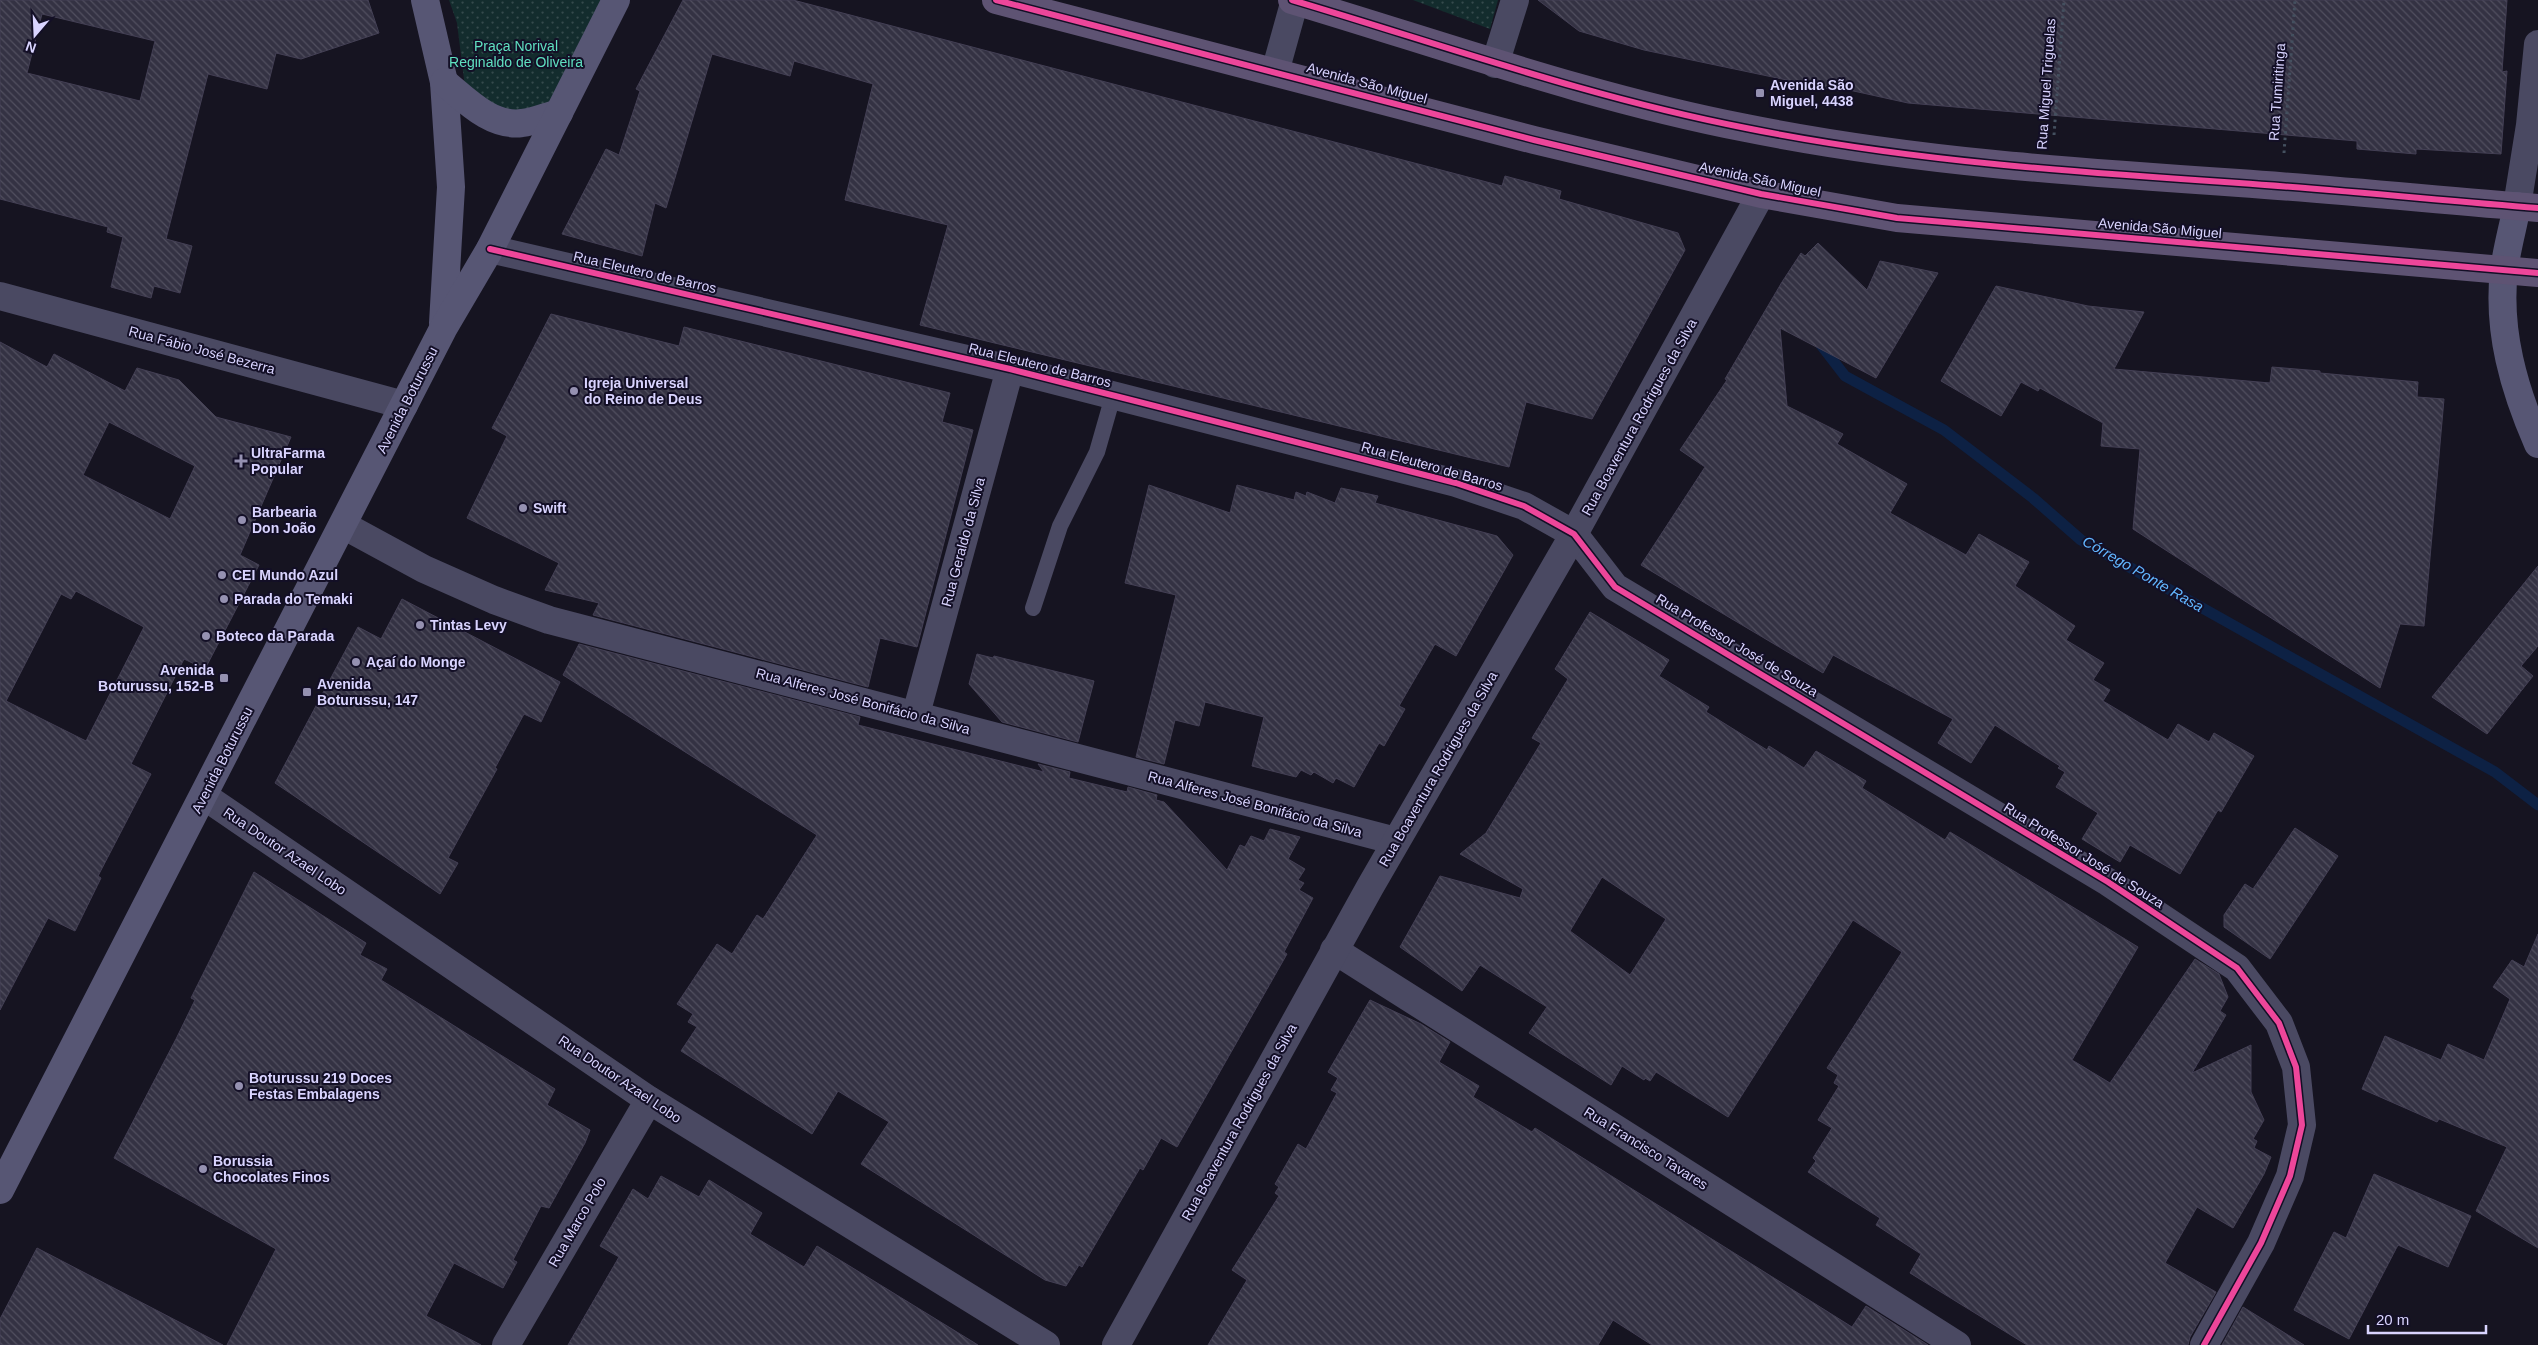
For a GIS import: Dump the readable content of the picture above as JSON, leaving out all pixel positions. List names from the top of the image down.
{
  "streets": {
    "main road": ["Avenida São Miguel", "Avenida Boturussu"],
    "street": [
      "Rua Eleutero de Barros",
      "Rua Fábio José Bezerra",
      "Rua Boaventura Rodrigues da Silva",
      "Rua Geraldo da Silva",
      "Rua Professor José de Souza",
      "Rua Alferes José Bonifácio da Silva",
      "Rua Doutor Azael Lobo",
      "Rua Francisco Tavares",
      "Rua Marco Polo"
    ],
    "path": ["Rua Miguel Triguelas", "Rua Tumiritinga"]
  },
  "crossings": [
    ["Avenida São Miguel", "Rua Boaventura Rodrigues da Silva"],
    ["Rua Eleutero de Barros", "Avenida Boturussu"],
    ["Rua Eleutero de Barros", "Rua Boaventura Rodrigues da Silva"],
    ["Rua Eleutero de Barros", "Rua Geraldo da Silva"],
    ["Rua Eleutero de Barros", "Rua Professor José de Souza"],
    ["Rua Fábio José Bezerra", "Avenida Boturussu"],
    ["Avenida Boturussu", "Rua Alferes José Bonifácio da Silva"],
    ["Avenida Boturussu", "Rua Doutor Azael Lobo"],
    ["Rua Boaventura Rodrigues da Silva", "Rua Professor José de Souza"],
    ["Rua Boaventura Rodrigues da Silva", "Rua Alferes José Bonifácio da Silva"],
    ["Rua Boaventura Rodrigues da Silva", "Rua Francisco Tavares"],
    ["Rua Geraldo da Silva", "Rua Alferes José Bonifácio da Silva"],
    ["Rua Doutor Azael Lobo", "Rua Marco Polo"]
  ],
  "water": ["Córrego Ponte Rasa"],
  "parks": ["Praça Norival Reginaldo de Oliveira"],
  "places": {
    "transit": ["Avenida São Miguel, 4438", "Avenida Boturussu, 152-B", "Avenida Boturussu, 147"],
    "other": [
      "Igreja Universal do Reino de Deus",
      "Swift",
      "Barbearia Don João",
      "CEI Mundo Azul",
      "Parada do Temaki",
      "Tintas Levy",
      "Boteco da Parada",
      "Açaí do Monge",
      "Boturussu 219 Doces Festas Embalagens",
      "Borussia Chocolates Finos"
    ],
    "health": ["UltraFarma Popular"]
  },
  "scale_bar": "20 m",
  "north": "bottom"
}
